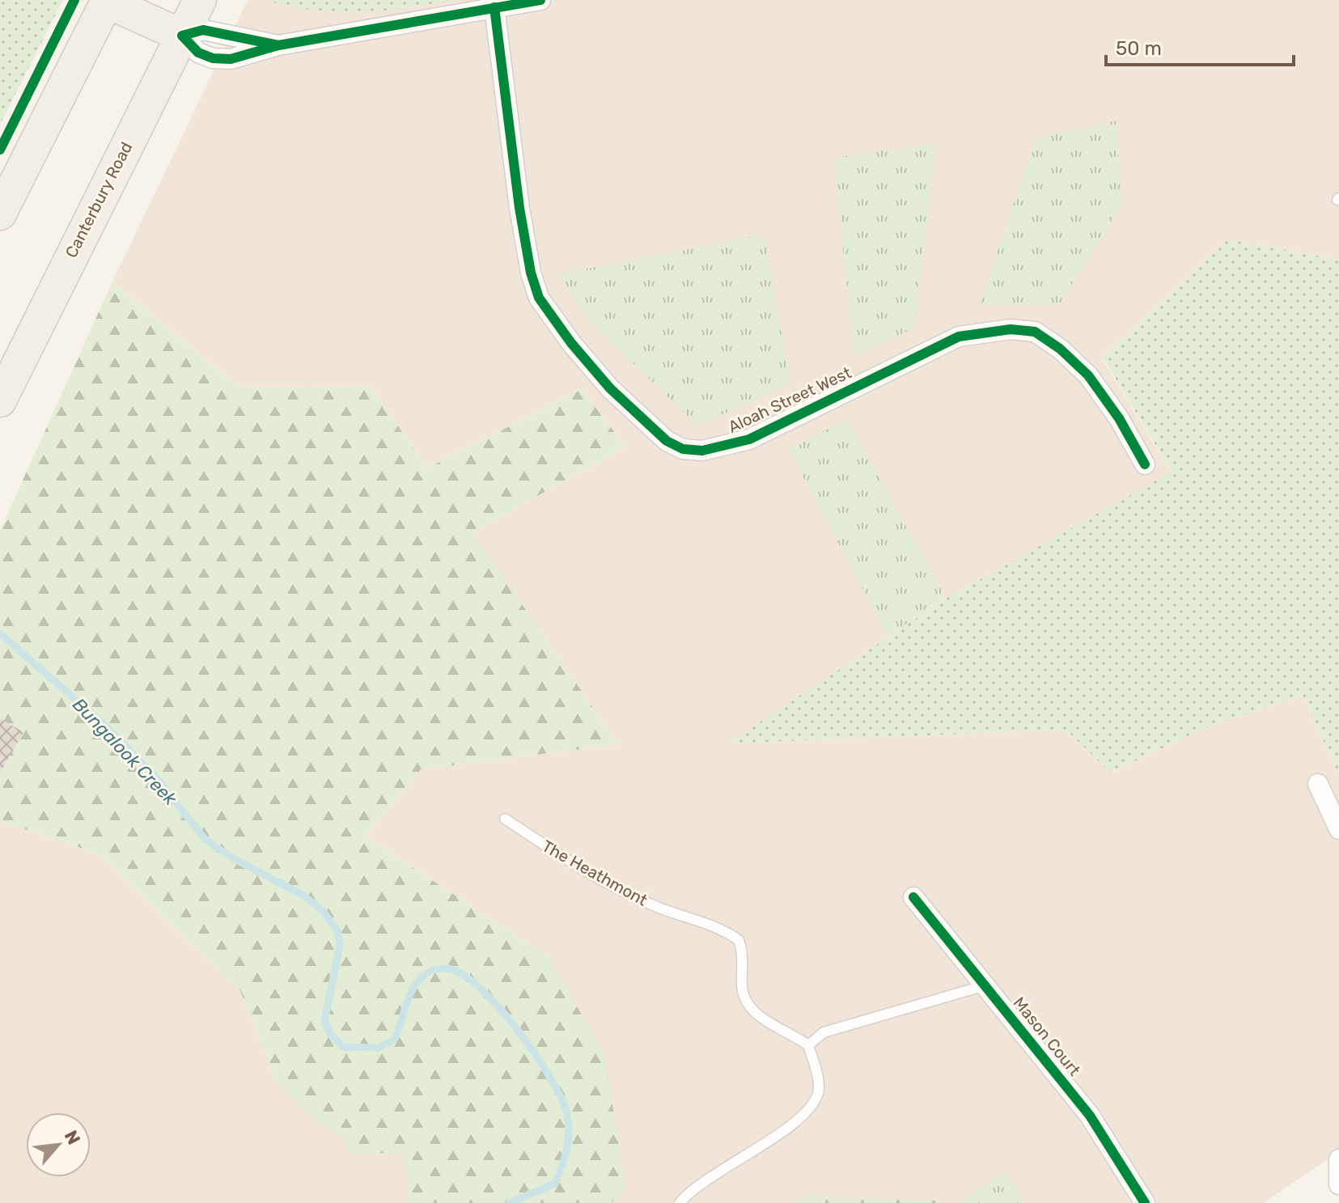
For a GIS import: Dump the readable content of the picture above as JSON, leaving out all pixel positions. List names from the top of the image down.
{
  "streets": {
    "main road": ["Canterbury Road"],
    "street": ["Aloah Street West", "Mason Court"],
    "lane": ["The Heathmont"]
  },
  "water": ["Bungalook Creek"],
  "scale_bar": "50 m",
  "north": "top right"
}
